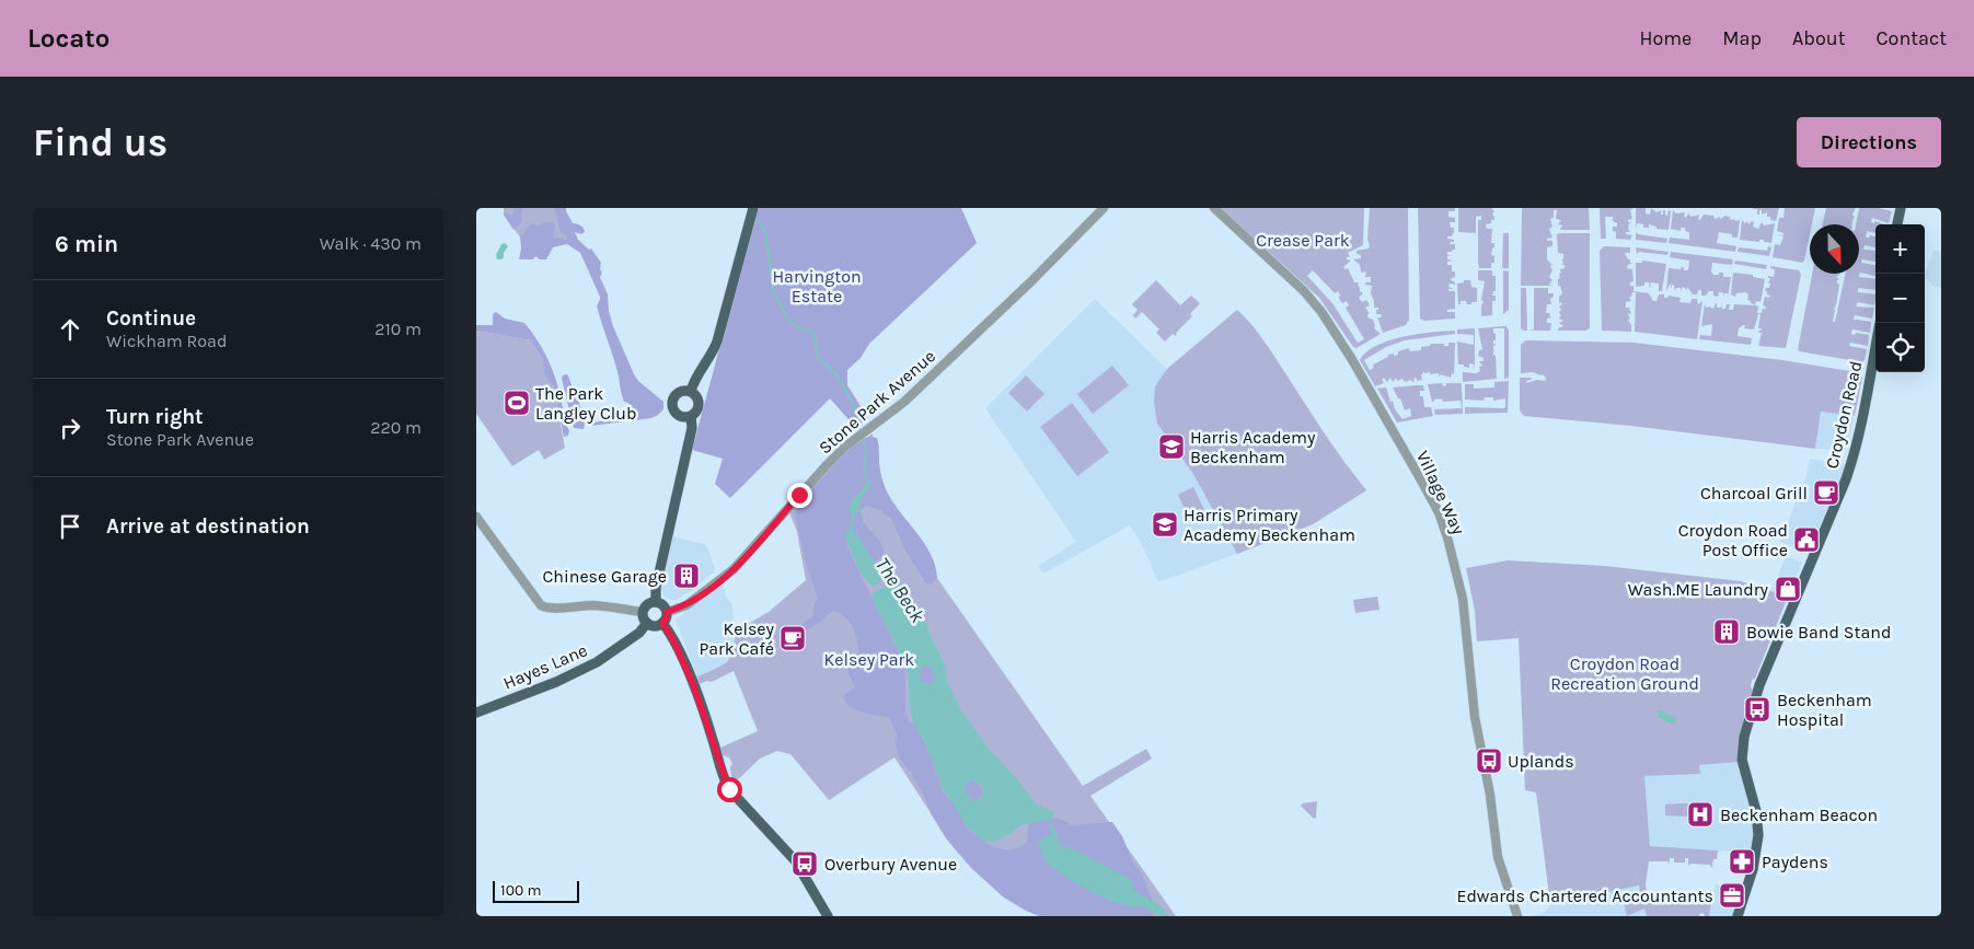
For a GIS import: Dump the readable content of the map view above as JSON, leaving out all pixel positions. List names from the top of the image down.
{
  "streets": {
    "main road": ["Croydon Road", "Hayes Lane"],
    "street": ["Stone Park Avenue", "Village Way"]
  },
  "crossings": [
    ["Stone Park Avenue", "Hayes Lane"]
  ],
  "water": ["The Beck"],
  "parks": [
    "Crease Park",
    "Harvington Estate",
    "Kelsey Park",
    "Croydon Road Recreation Ground"
  ],
  "places": {
    "sports": ["The Park Langley Club"],
    "school or university": ["Harris Academy Beckenham", "Harris Primary Academy Beckenham"],
    "cafe": ["Charcoal Grill", "Kelsey Park Café"],
    "public building": ["Croydon Road Post Office"],
    "building": ["Chinese Garage", "Bowie Band Stand"],
    "shop": ["Wash.ME Laundry"],
    "bus stop": ["Beckenham Hospital", "Uplands", "Overbury Avenue"],
    "hospital": ["Beckenham Beacon"],
    "pharmacy": ["Paydens"],
    "office": ["Edwards Chartered Accountants"]
  },
  "scale_bar": "100 m",
  "north": "bottom",
  "page": {
    "header": "Locato",
    "nav": [
      "Home",
      "Map",
      "About",
      "Contact"
    ],
    "buttons": "Directions",
    "title": "Find us",
    "heading": ["6 min", "Walk · 430 m"],
    "map_buttons": ["+", "−"],
    "list": [
      ["Continue", "Wickham Road", "210 m"],
      ["Turn right", "Stone Park Avenue", "220 m"],
      "Arrive at destination"
    ],
    "scale": "100 m"
  }
}
